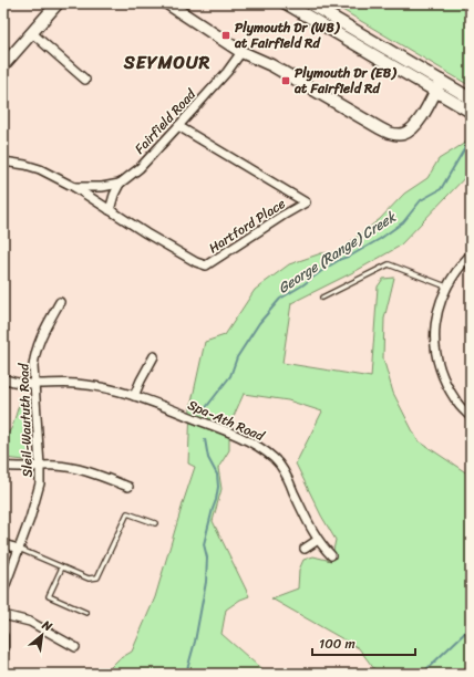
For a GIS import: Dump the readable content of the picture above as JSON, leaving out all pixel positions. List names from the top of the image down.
{
  "streets": {
    "street": [
      "Fairfield Road",
      "Hartford Place",
      "Sleil-Waututh Road",
      "Spa-Ath Road"
    ]
  },
  "crossings": [
    ["Fairfield Road", "Hartford Place"],
    ["Sleil-Waututh Road", "Spa-Ath Road"]
  ],
  "districts": ["SEYMOUR"],
  "water": ["George (Range) Creek"],
  "places": {
    "transit": ["Plymouth Dr (WB) at Fairfield Rd", "Plymouth Dr (EB) at Fairfield Rd"]
  },
  "scale_bar": "100 m",
  "north": "top right"
}
